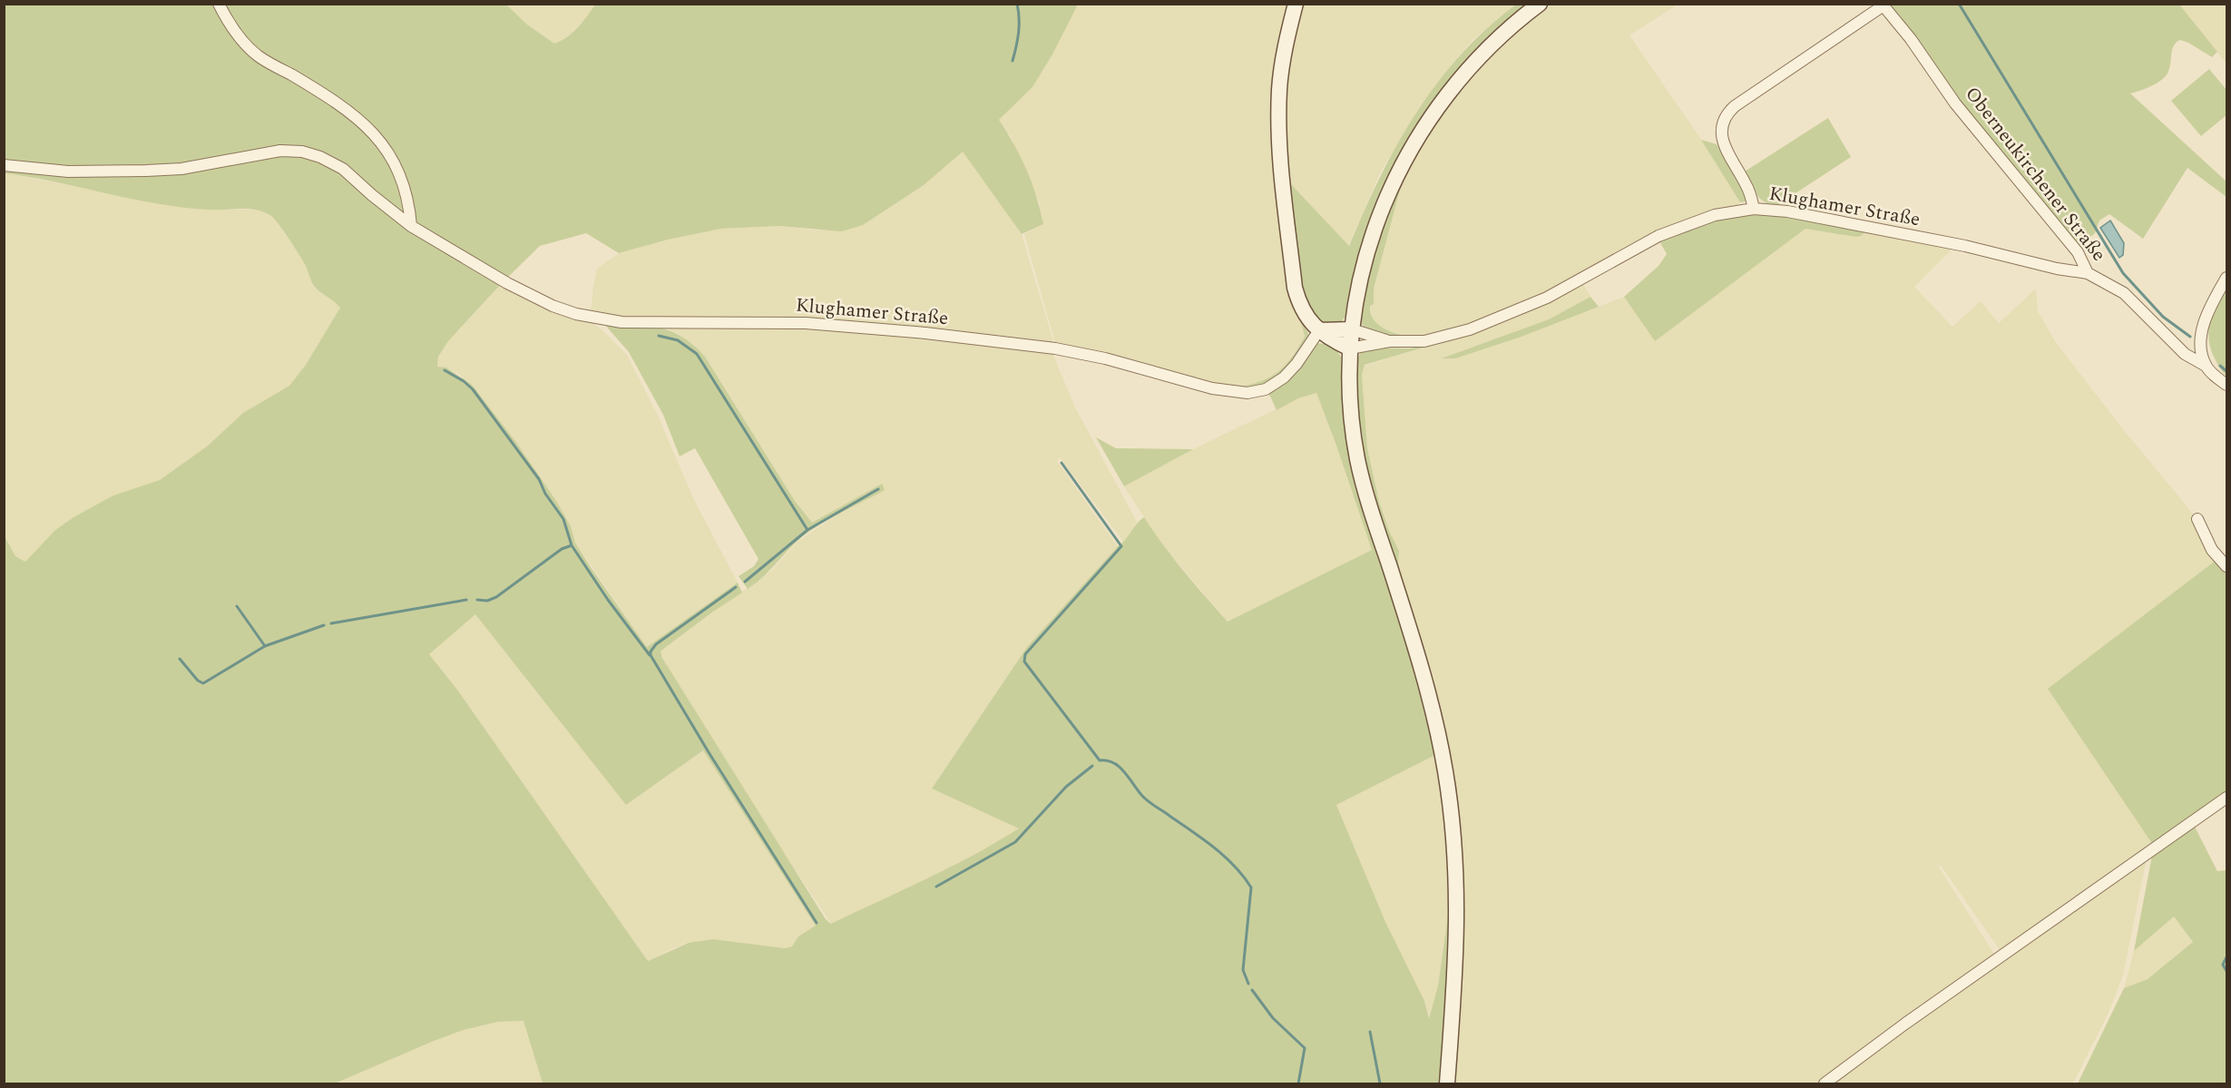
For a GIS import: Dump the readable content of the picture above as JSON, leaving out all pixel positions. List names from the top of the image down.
{
  "streets": {
    "street": ["Oberneukirchener Straße", "Klughamer Straße"]
  },
  "crossings": [
    ["Oberneukirchener Straße", "Klughamer Straße"]
  ]
}
